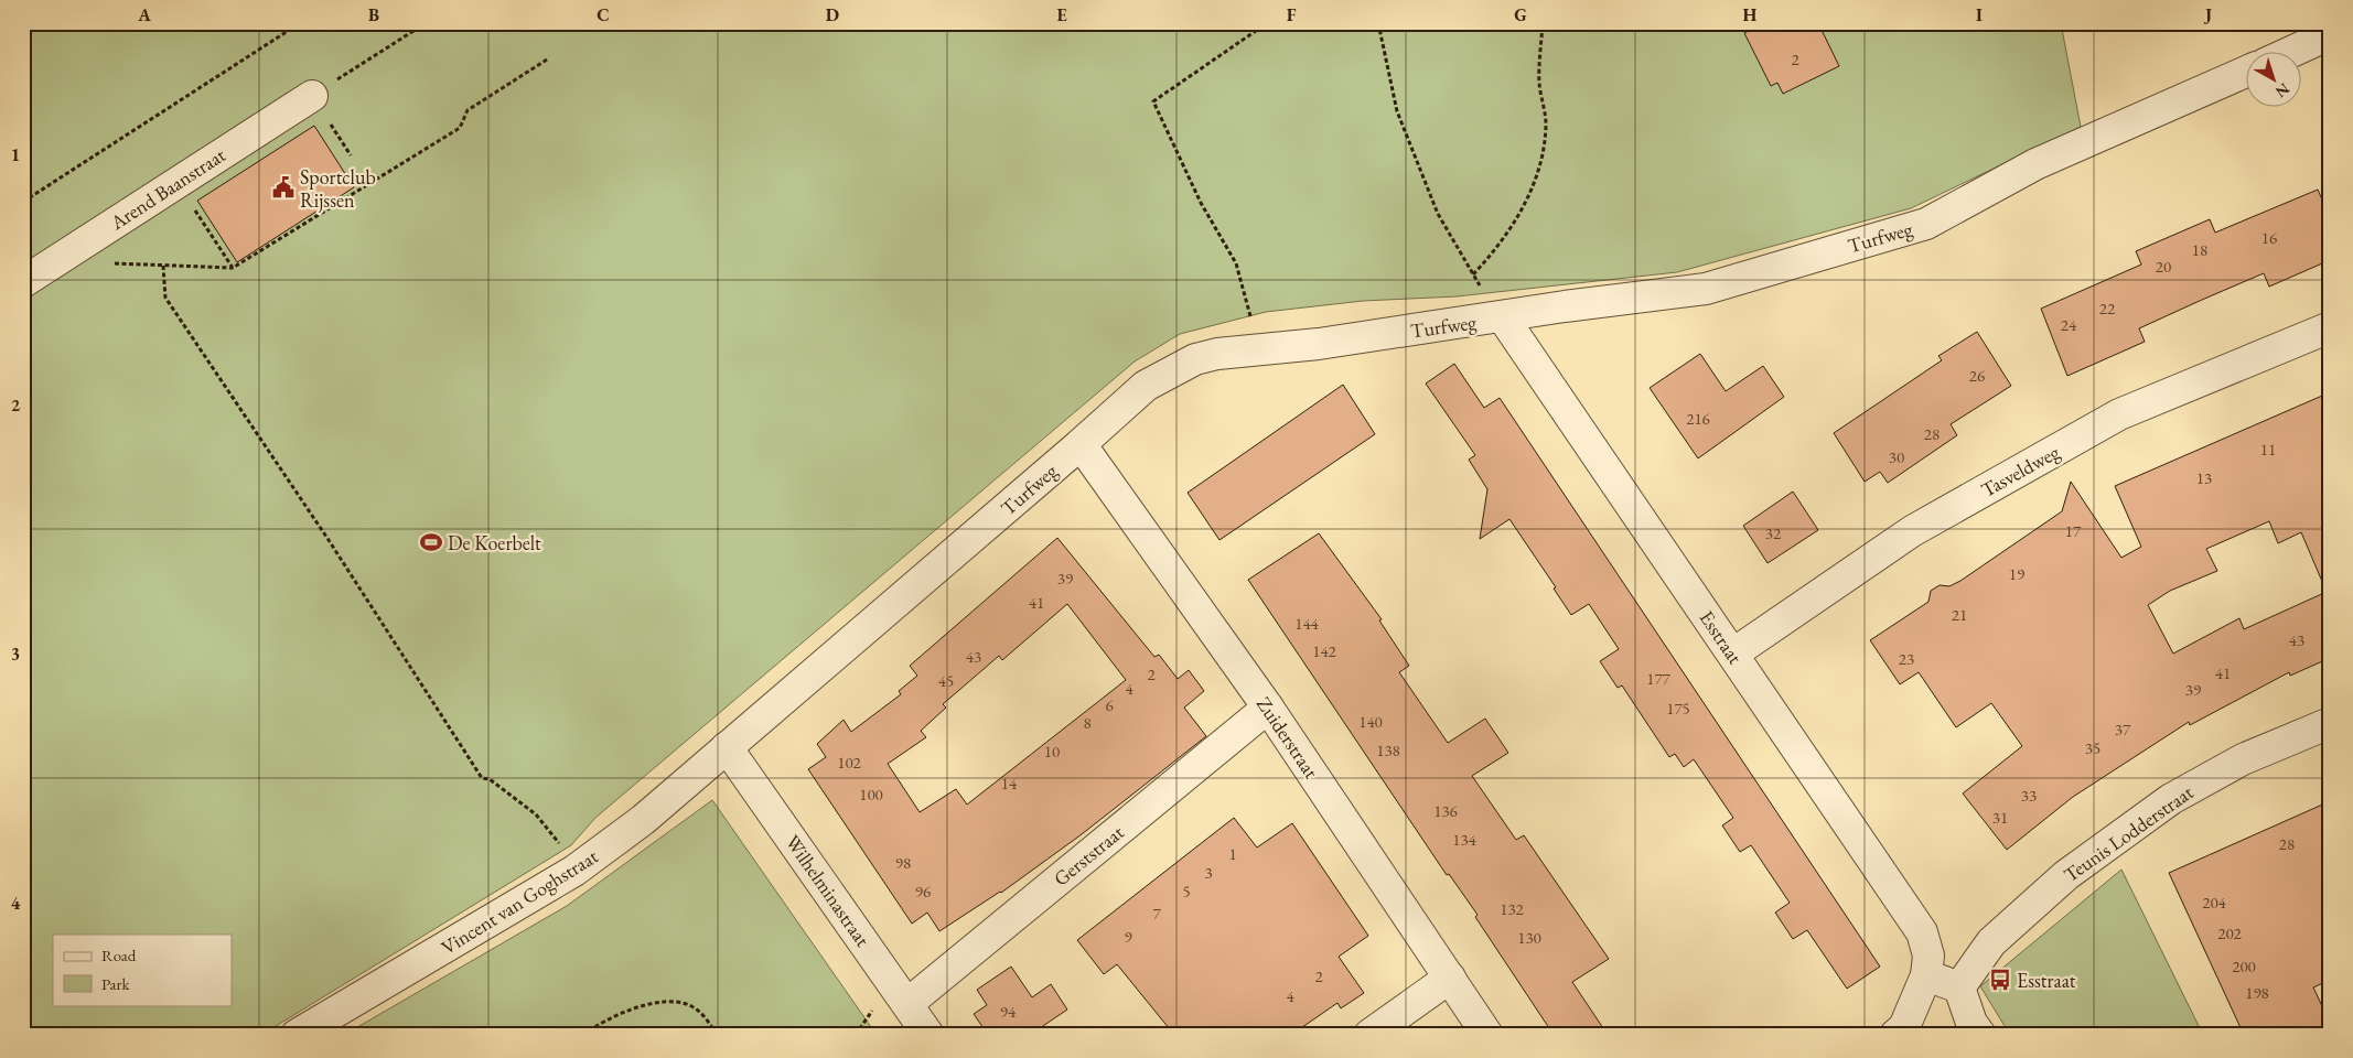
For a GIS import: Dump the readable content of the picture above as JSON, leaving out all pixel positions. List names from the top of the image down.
{
  "streets": {
    "street": [
      "Arend Baanstraat",
      "Turfweg",
      "Tasveldweg",
      "Esstraat",
      "Zuiderstraat",
      "Teunis Lodderstraat",
      "Gerststraat",
      "Wilhelminastraat",
      "Vincent van Goghstraat"
    ]
  },
  "crossings": [
    ["Turfweg", "Esstraat"],
    ["Turfweg", "Zuiderstraat"],
    ["Turfweg", "Wilhelminastraat"],
    ["Turfweg", "Vincent van Goghstraat"],
    ["Tasveldweg", "Esstraat"],
    ["Zuiderstraat", "Gerststraat"],
    ["Gerststraat", "Wilhelminastraat"],
    ["Wilhelminastraat", "Vincent van Goghstraat"]
  ],
  "places": {
    "public building": ["Sportclub Rijssen"],
    "sports": ["De Koerbelt"],
    "bus stop": ["Esstraat"]
  },
  "house_numbers": [
    "2",
    "16",
    "18",
    "20",
    "22",
    "24",
    "26",
    "216",
    "28",
    "11",
    "30",
    "13",
    "17",
    "32",
    "19",
    "39",
    "41",
    "21",
    "144",
    "43",
    "142",
    "43",
    "23",
    "41",
    "2",
    "177",
    "45",
    "4",
    "39",
    "6",
    "175",
    "140",
    "8",
    "37",
    "35",
    "138",
    "10",
    "102",
    "14",
    "100",
    "33",
    "136",
    "31",
    "134",
    "28",
    "1",
    "98",
    "3",
    "96",
    "5",
    "204",
    "132",
    "7",
    "202",
    "9",
    "130",
    "200",
    "2",
    "198",
    "4",
    "94"
  ],
  "legend": ["Road", "Park"],
  "north": "bottom right",
  "grid": {
    "columns": [
      "A",
      "B",
      "C",
      "D",
      "E",
      "F",
      "G",
      "H",
      "I",
      "J"
    ],
    "rows": [
      "1",
      "2",
      "3",
      "4"
    ]
  }
}
